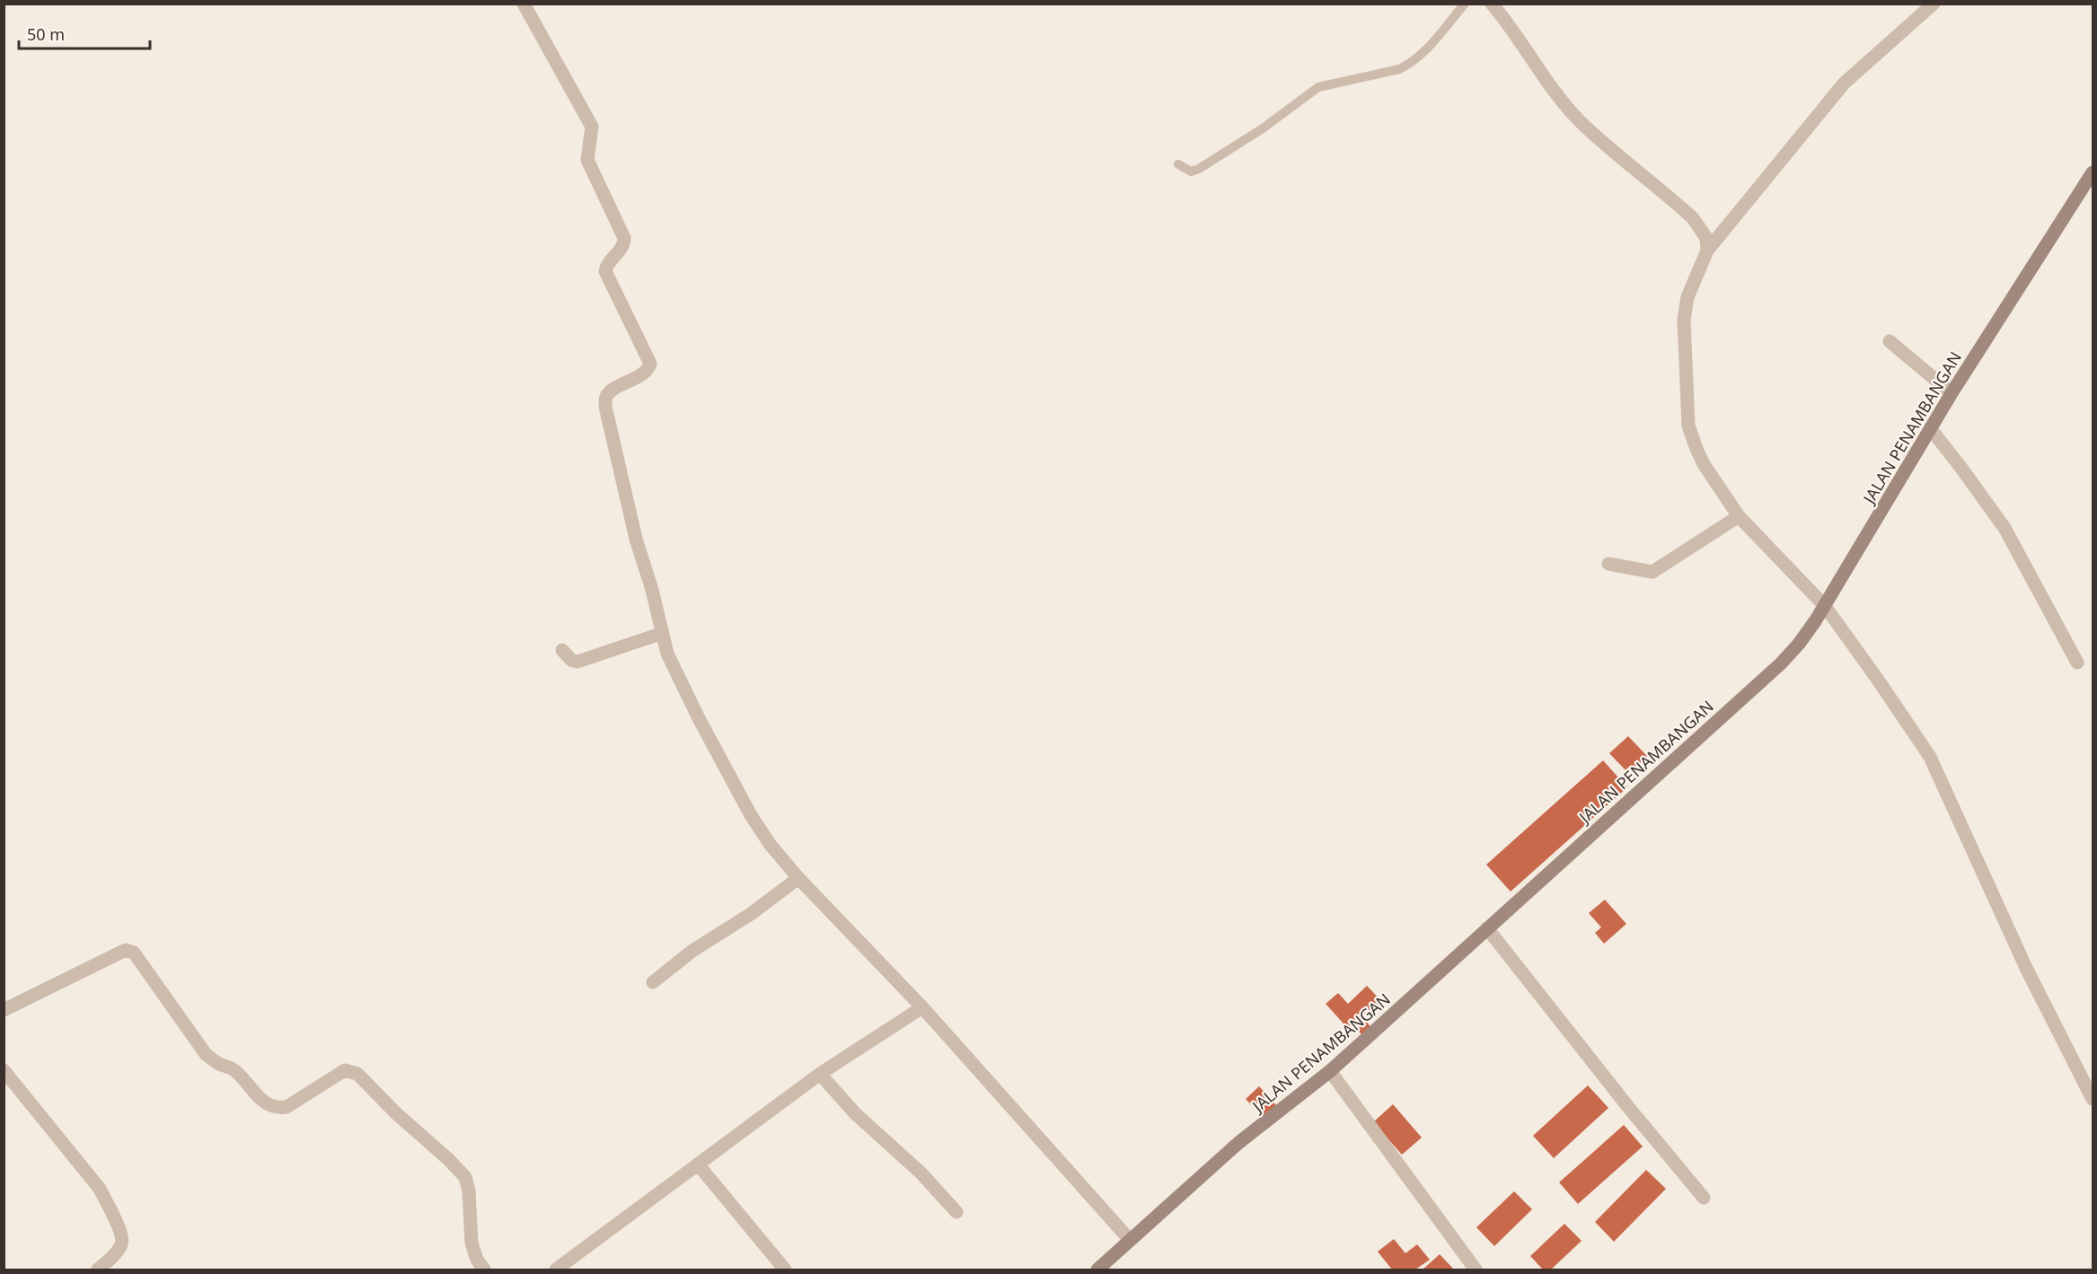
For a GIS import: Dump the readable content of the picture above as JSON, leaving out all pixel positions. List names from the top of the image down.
{
  "streets": {
    "street": ["JALAN PENAMBANGAN"]
  },
  "scale_bar": "50 m"
}
